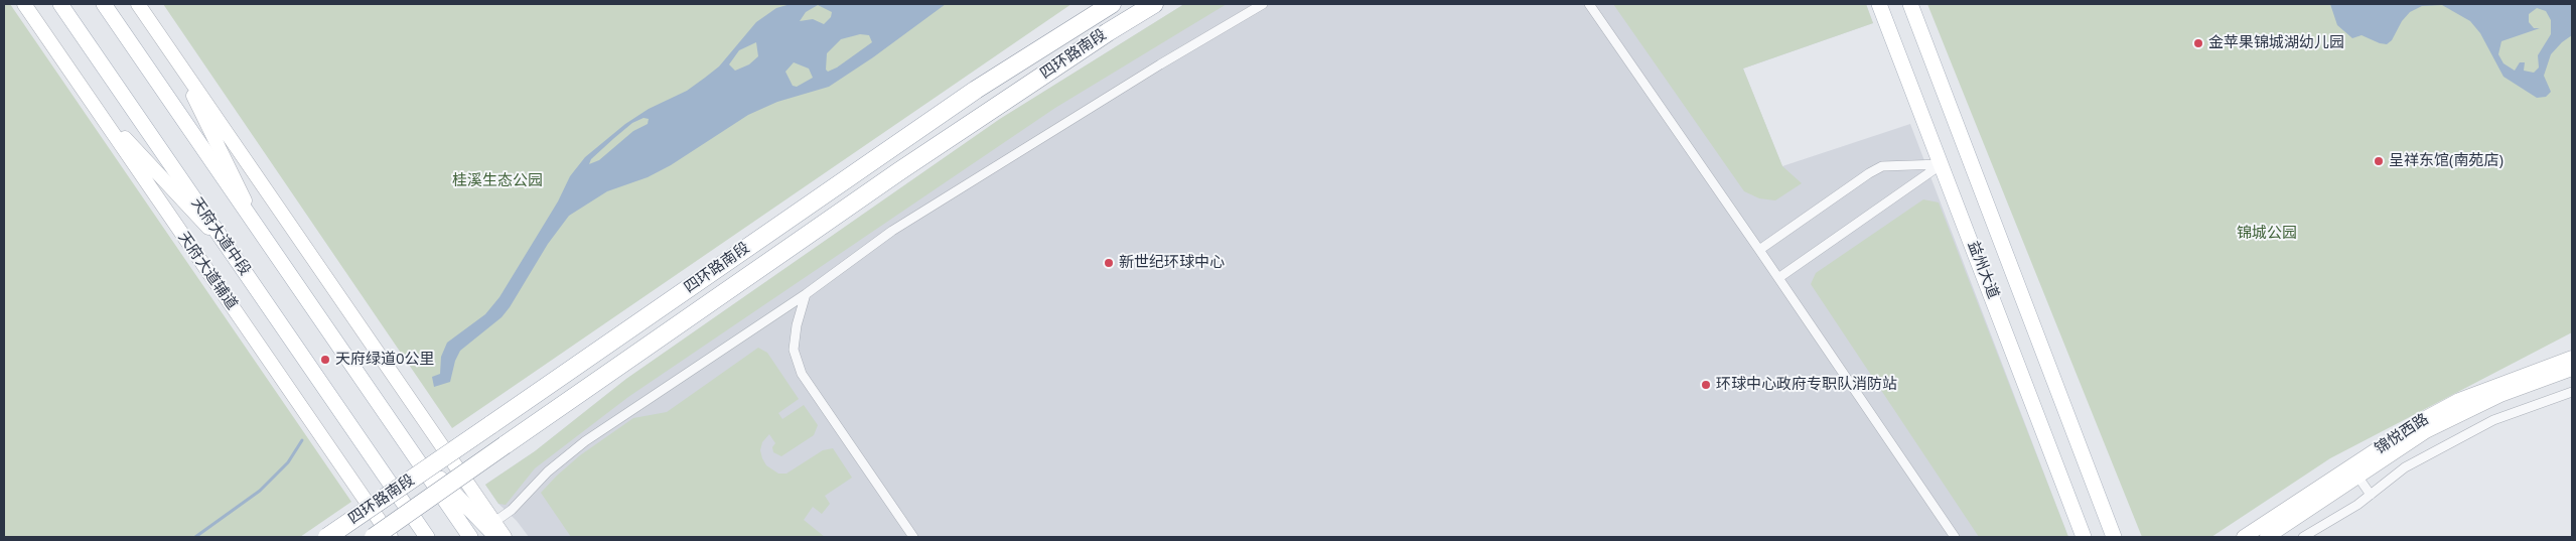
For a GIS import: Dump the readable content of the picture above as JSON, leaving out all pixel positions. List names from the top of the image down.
{
  "streets": {
    "highway": ["四环路南段"],
    "main road": ["天府大道中段", "益州大道"],
    "street": ["天府大道辅道", "锦悦西路"]
  },
  "parks": ["桂溪生态公园", "锦城公园"],
  "places": [
    "金苹果锦城湖幼儿园",
    "呈祥东馆(南苑店)",
    "新世纪环球中心",
    "天府绿道0公里",
    "环球中心政府专职队消防站"
  ]
}
